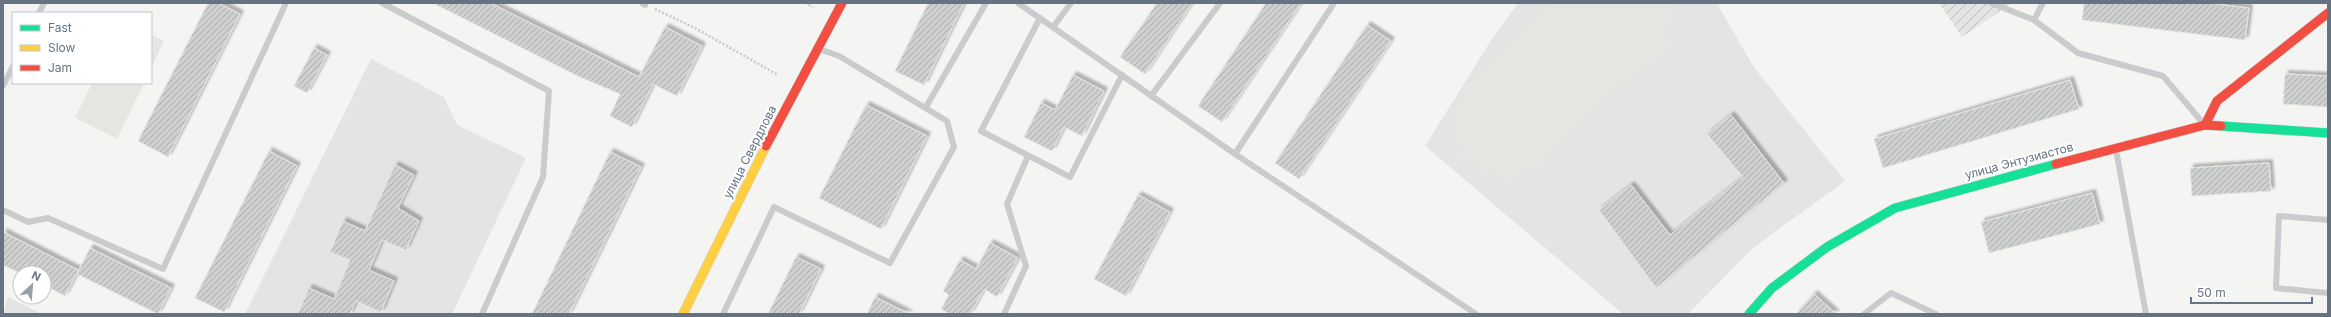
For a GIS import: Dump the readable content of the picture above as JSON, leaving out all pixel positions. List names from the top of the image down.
{
  "streets": {
    "street": ["улица Свердлова", "улица Энтузиастов"]
  },
  "legend": ["Fast", "Slow", "Jam"],
  "scale_bar": "50 m",
  "north": "top right"
}
